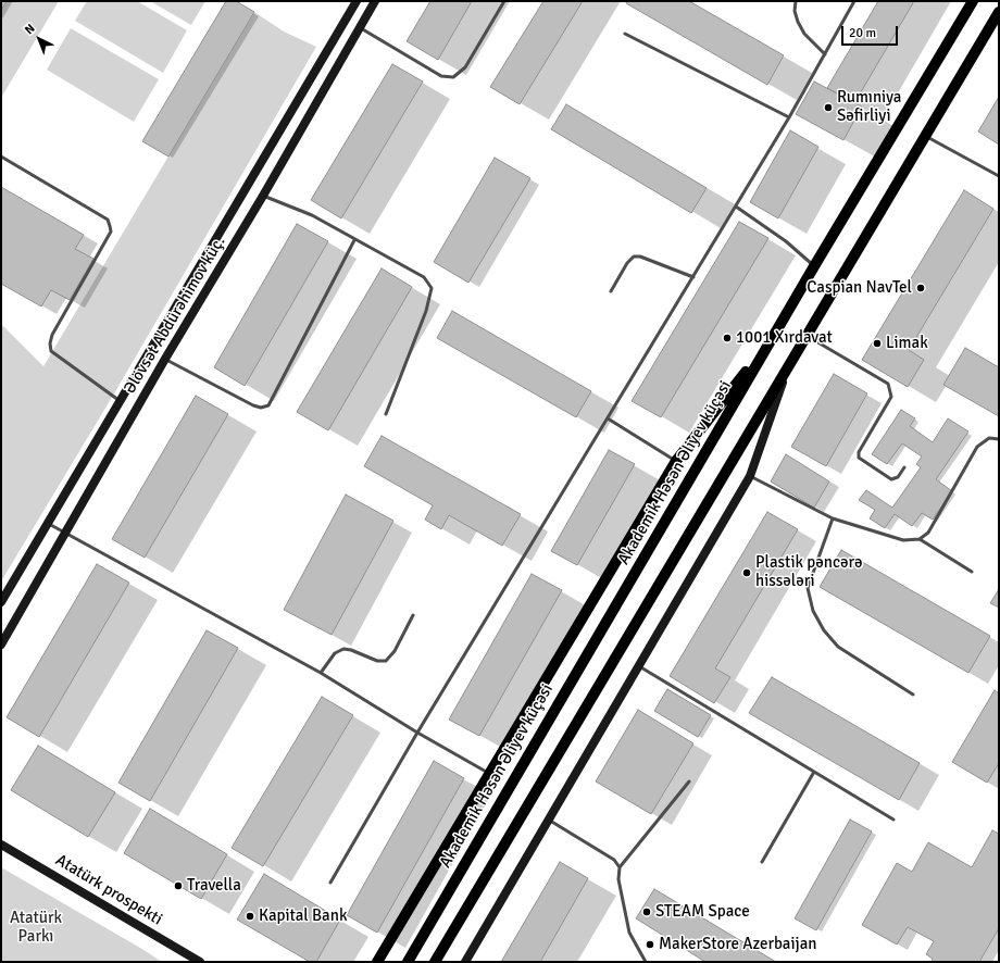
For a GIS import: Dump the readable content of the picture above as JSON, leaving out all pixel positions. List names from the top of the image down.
{
  "streets": {
    "main road": ["Əlövsət Abdürəhimov küç.", "Akademik Həsən Əliyev küçəsi", "Atatürk prospekti"]
  },
  "parks": ["Atatürk Parkı"],
  "places": [
    "Rumıniya Səfirliyi",
    "Caspian NavTel",
    "1001 Xırdavat",
    "Limak",
    "Plastik pəncərə hissələri",
    "Travella",
    "STEAM Space",
    "Kapital Bank",
    "MakerStore Azerbaijan"
  ],
  "scale_bar": "20 m",
  "north": "top left"
}
